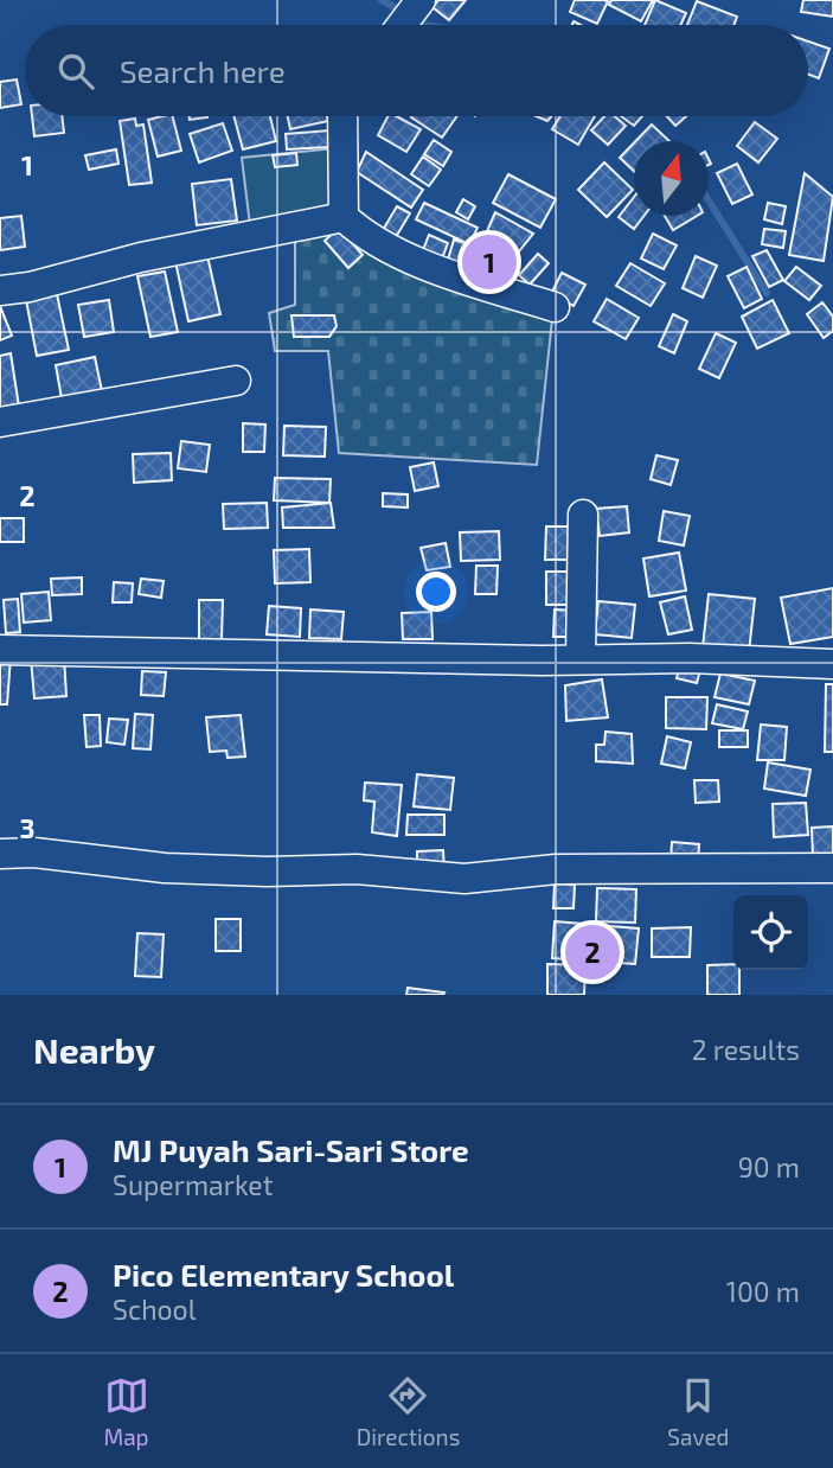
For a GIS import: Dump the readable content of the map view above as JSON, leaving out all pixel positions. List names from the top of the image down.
{
  "north": "top",
  "page": {
    "search": "Search here",
    "pins": ["1", "2"],
    "heading": ["Nearby", "2 results"],
    "list": [
      {
        "mark": "1",
        "name": "MJ Puyah Sari-Sari Store",
        "note": "Supermarket",
        "value": "90 m"
      },
      {
        "mark": "2",
        "name": "Pico Elementary School",
        "note": "School",
        "value": "100 m"
      }
    ],
    "nav": ["Map", "Directions", "Saved"]
  },
  "grid": {
    "rows": ["1", "2", "3"]
  }
}
